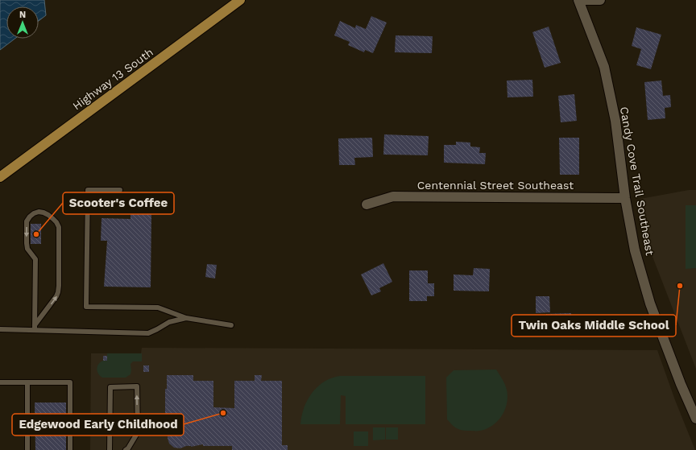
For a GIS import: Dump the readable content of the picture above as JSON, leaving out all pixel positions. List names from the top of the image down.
{
  "streets": {
    "main road": ["Highway 13 South"],
    "street": ["Candy Cove Trail Southeast", "Centennial Street Southeast"]
  },
  "crossings": [
    ["Candy Cove Trail Southeast", "Centennial Street Southeast"]
  ],
  "places": ["Scooter's Coffee", "Twin Oaks Middle School", "Edgewood Early Childhood"],
  "north": "top"
}
